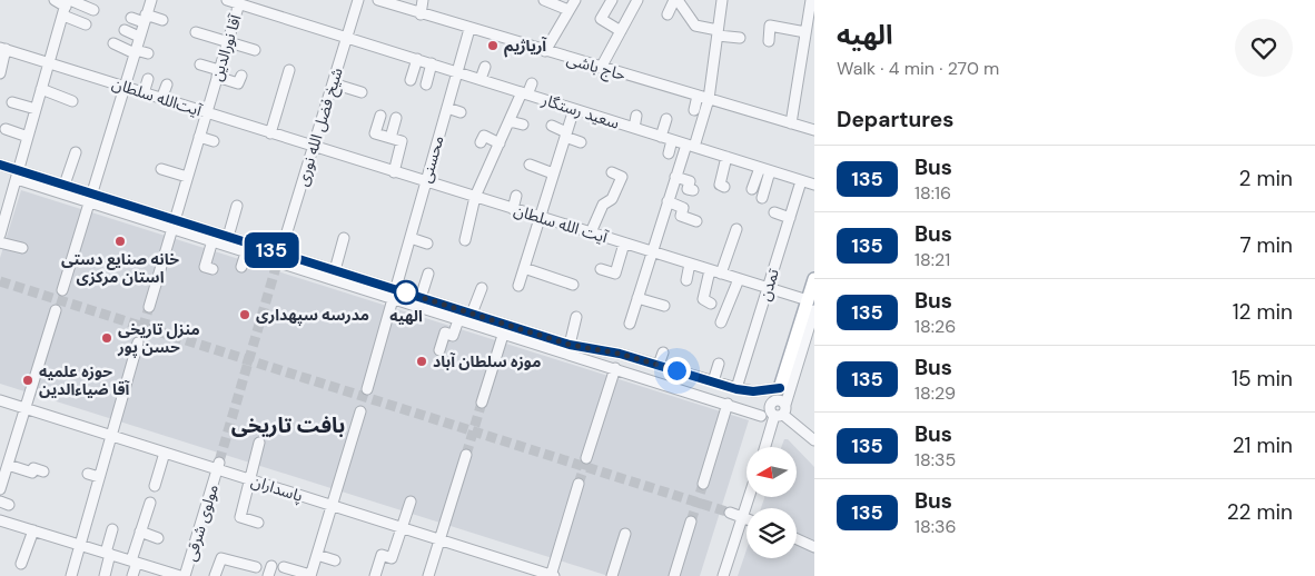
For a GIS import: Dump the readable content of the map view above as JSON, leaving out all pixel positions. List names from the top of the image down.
{
  "streets": {
    "street": [
      "آقا نورالدین",
      "حاج باشی",
      "آیت‌الله سلطان",
      "سعید رستگار",
      "شیخ فضل الله نوری",
      "محسنی",
      "آیت الله سلطان",
      "تمدن",
      "پاسداران",
      "مولوی شرقی"
    ]
  },
  "crossings": [
    ["آقا نورالدین", "آیت‌الله سلطان"],
    ["آقا نورالدین", "سعید رستگار"],
    ["حاج باشی", "محسنی"],
    ["آیت‌الله سلطان", "شیخ فضل الله نوری"],
    ["آیت‌الله سلطان", "آیت الله سلطان"],
    ["سعید رستگار", "شیخ فضل الله نوری"],
    ["سعید رستگار", "محسنی"],
    ["سعید رستگار", "تمدن"],
    ["شیخ فضل الله نوری", "آیت الله سلطان"],
    ["محسنی", "آیت الله سلطان"],
    ["آیت الله سلطان", "تمدن"],
    ["پاسداران", "مولوی شرقی"]
  ],
  "districts": ["بافت تاریخی"],
  "places": [
    "آریاژیم",
    "خانه صنایع دستی استان مرکزی",
    "الهیه",
    "مدرسه سپهداری",
    "منزل تاریخی حسن پور",
    "موزه سلطان آباد",
    "حوزه علمیه آقا ضیاءالدین"
  ],
  "lines": ["bus line 135"],
  "north": "left",
  "page": {
    "on_map": "135",
    "heading": [
      ["الهیه", "Walk · 4 min · 270 m"],
      "Departures"
    ],
    "list": [
      {
        "mark": "135",
        "name": "Bus",
        "note": "18:16",
        "value": "2 min"
      },
      {
        "mark": "135",
        "name": "Bus",
        "note": "18:21",
        "value": "7 min"
      },
      {
        "mark": "135",
        "name": "Bus",
        "note": "18:26",
        "value": "12 min"
      },
      {
        "mark": "135",
        "name": "Bus",
        "note": "18:29",
        "value": "15 min"
      },
      {
        "mark": "135",
        "name": "Bus",
        "note": "18:35",
        "value": "21 min"
      },
      {
        "mark": "135",
        "name": "Bus",
        "note": "18:36",
        "value": "22 min"
      }
    ]
  }
}
